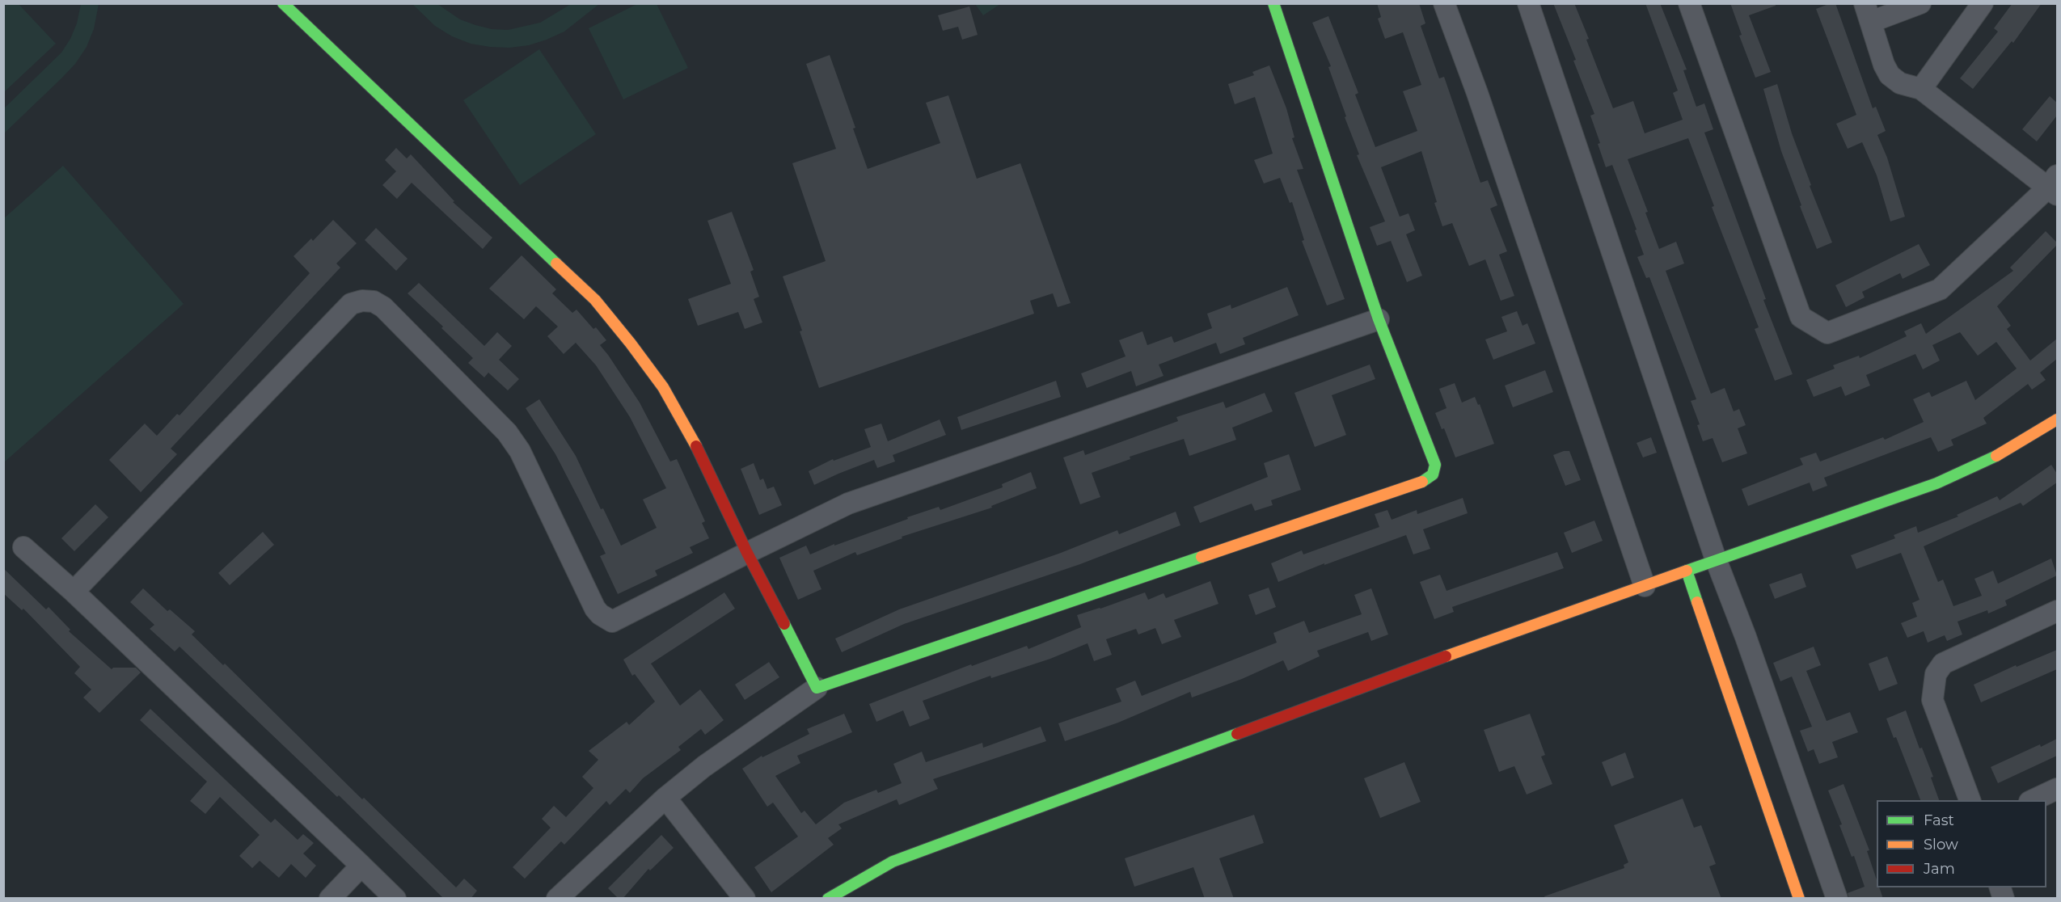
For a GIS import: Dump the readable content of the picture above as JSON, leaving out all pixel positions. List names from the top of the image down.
{
  "legend": ["Fast", "Slow", "Jam"]
}
